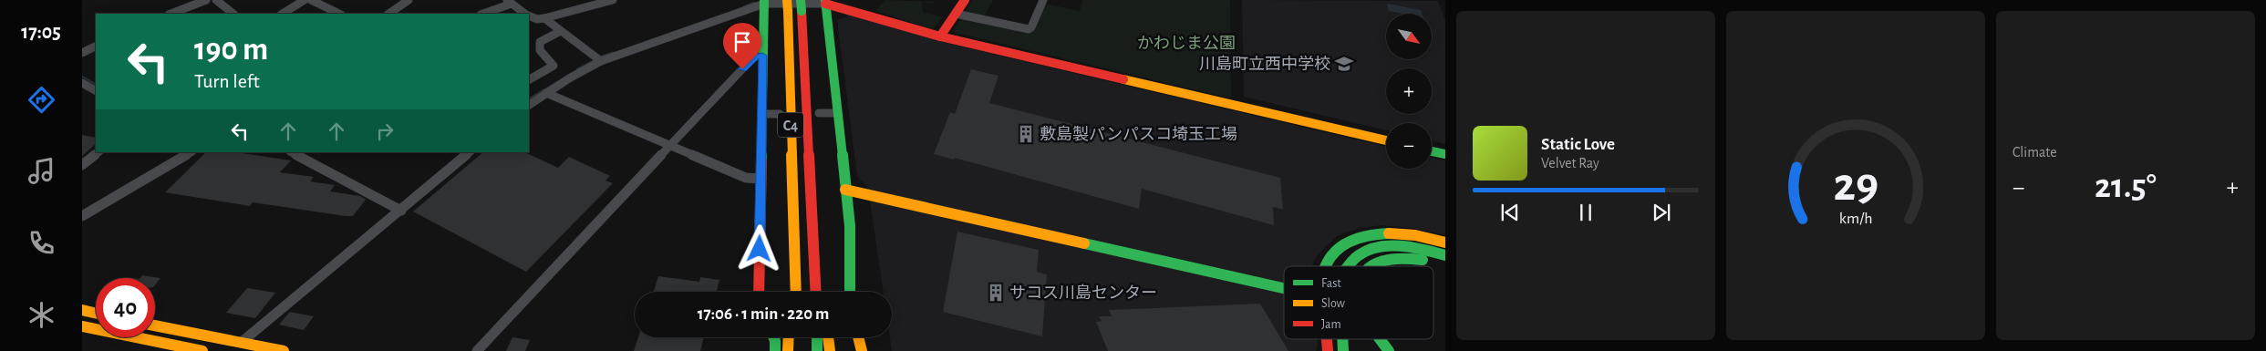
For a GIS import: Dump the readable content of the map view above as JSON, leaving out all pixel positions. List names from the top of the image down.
{
  "streets": {
    "main road": ["C4"]
  },
  "parks": ["かわじま公園"],
  "places": {
    "school or university": ["川島町立西中学校"],
    "building": ["敷島製パンパスコ埼玉工場", "サコス川島センター"]
  },
  "legend": ["Fast", "Slow", "Jam"],
  "north": "bottom right",
  "page": {
    "tabs": "17:05",
    "tile": "Climate",
    "map_buttons": ["+", "−"],
    "turn": ["190 m", "Turn left"],
    "song": ["Static Love", "Velvet Ray"],
    "heat": ["−", "21.5°", "+"],
    "limit": "40",
    "trip": "17:06 · 1 min · 220 m",
    "gauge": ["29", "km/h"]
  }
}
